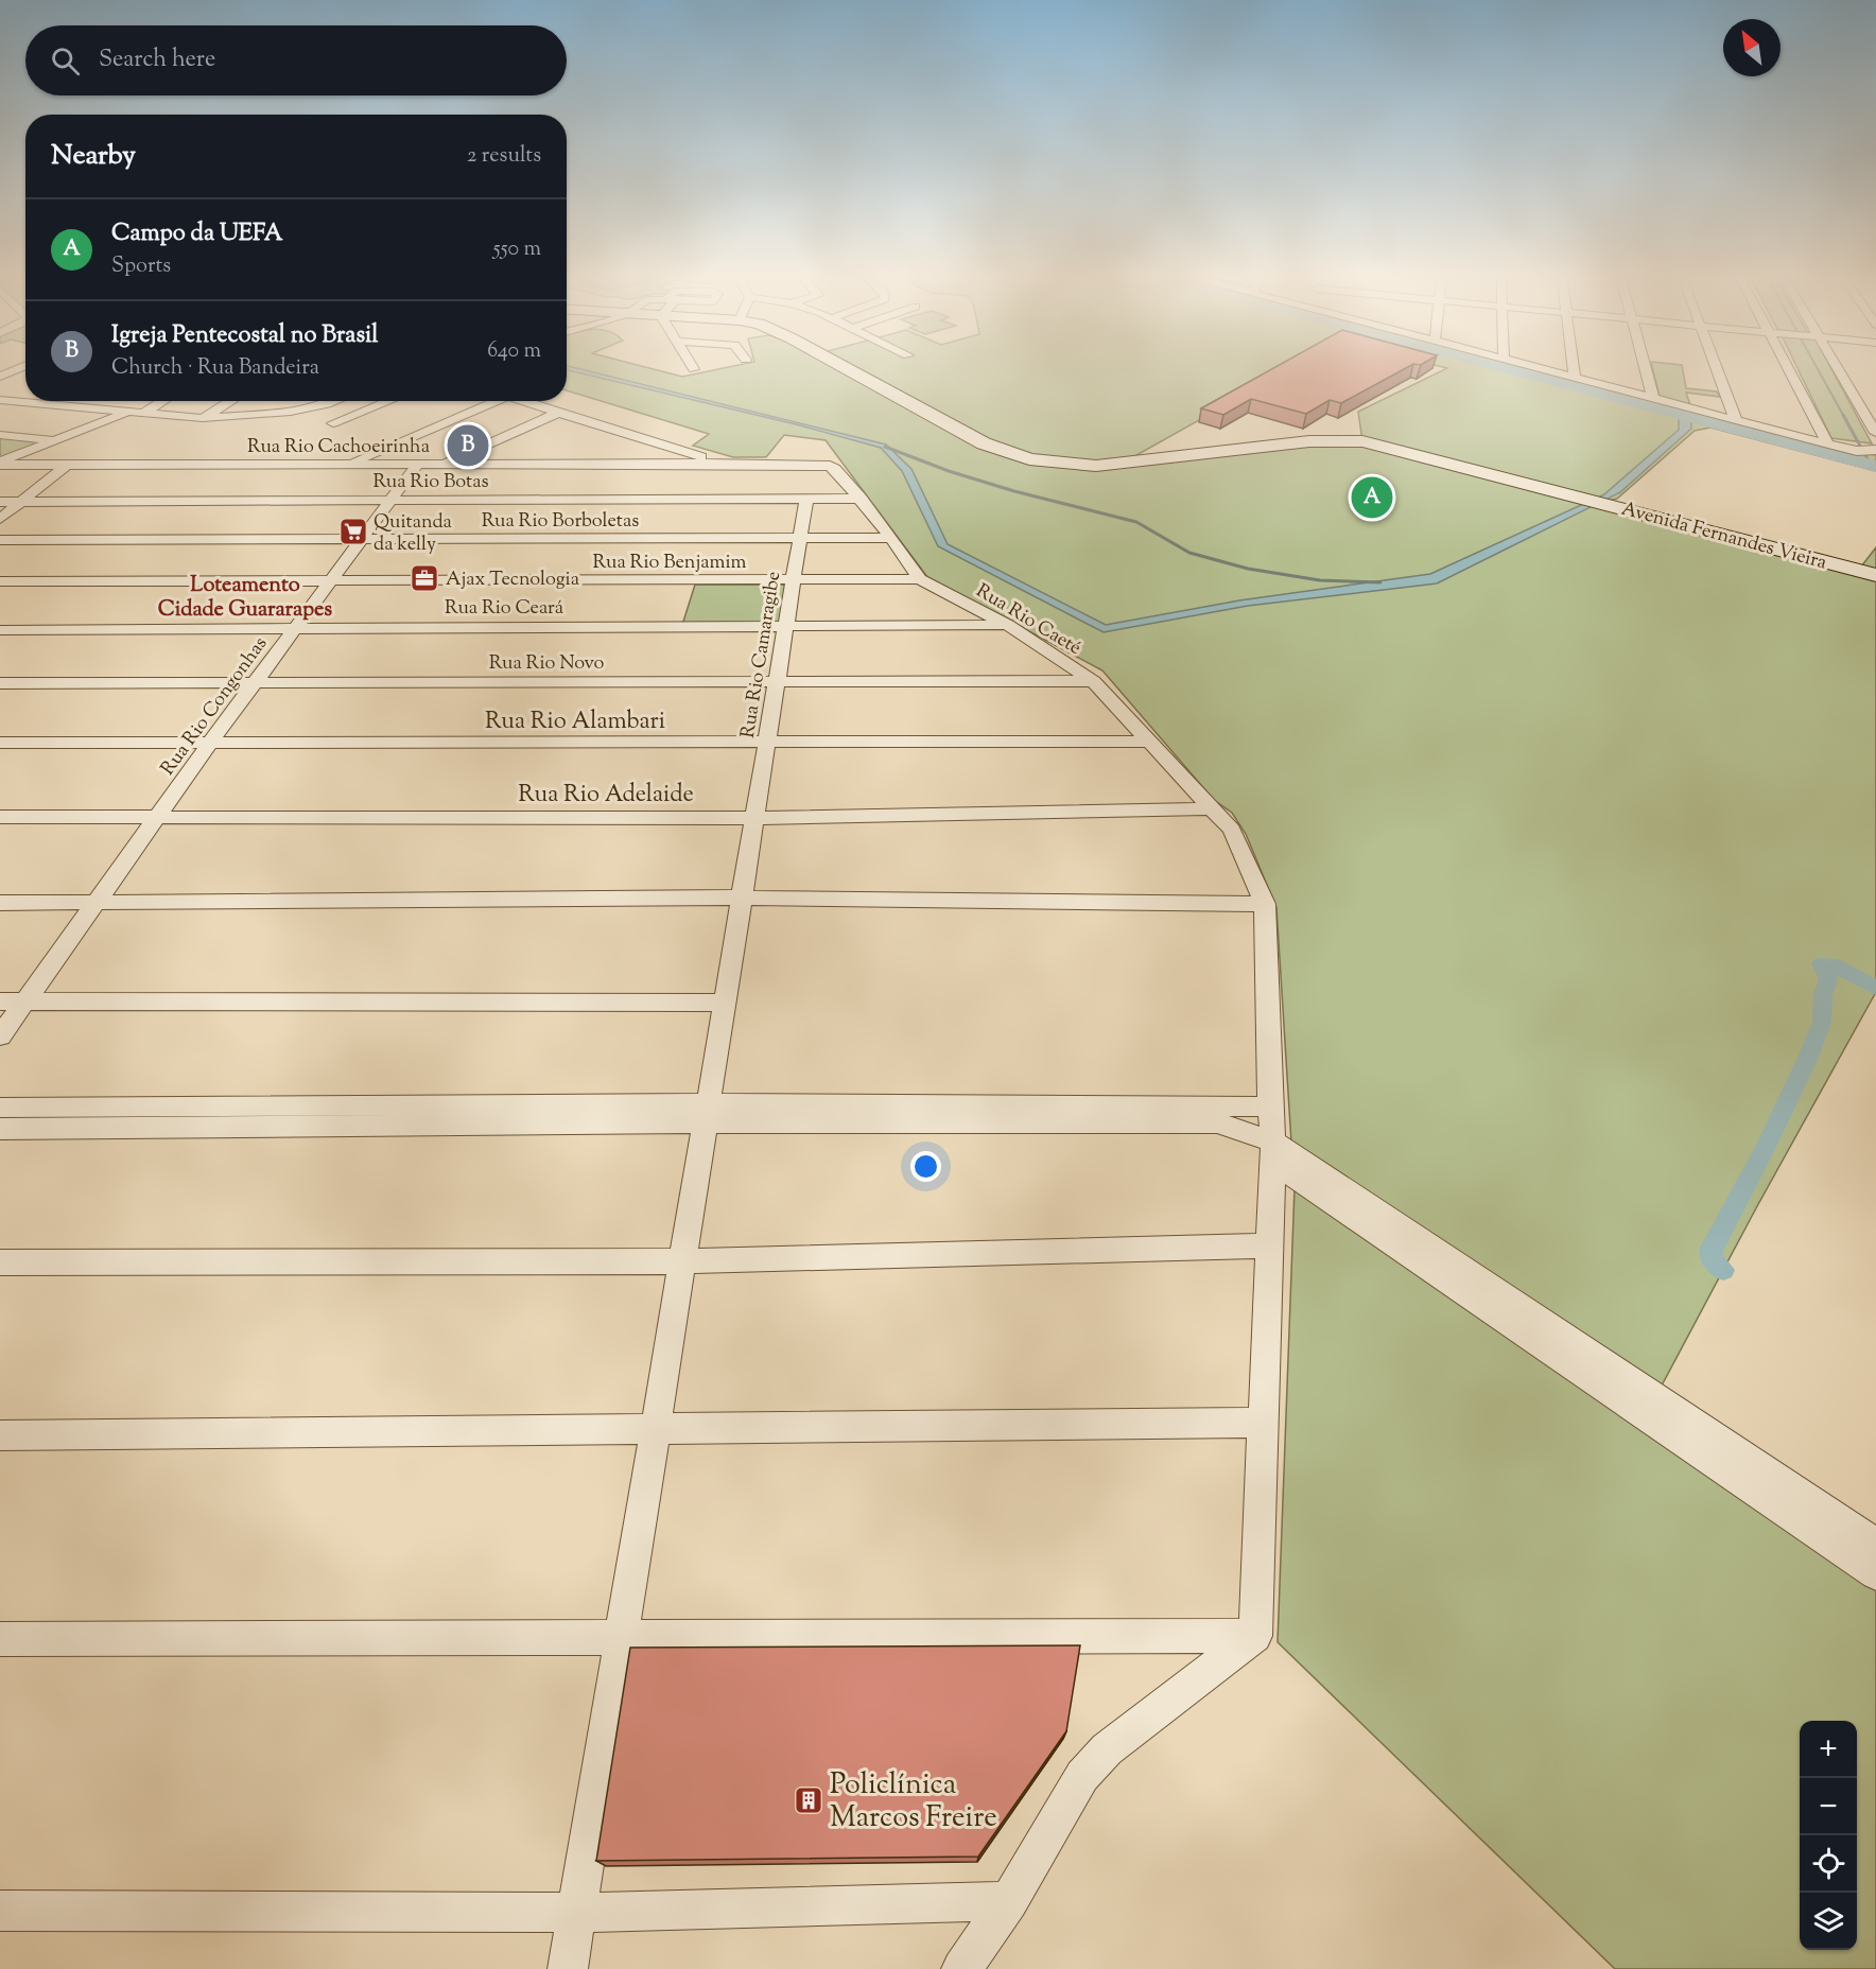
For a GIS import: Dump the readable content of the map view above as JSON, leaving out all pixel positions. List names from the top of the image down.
{
  "streets": {
    "main road": ["Avenida Fernandes Vieira"],
    "street": [
      "Rua Rio Cachoeirinha",
      "Rua Rio Botas",
      "Rua Rio Borboletas",
      "Rua Rio Benjamim",
      "Rua Rio Ceará",
      "Rua Rio Caeté",
      "Rua Rio Camaragibe",
      "Rua Rio Novo",
      "Rua Rio Congonhas",
      "Rua Rio Alambari",
      "Rua Rio Adelaide"
    ]
  },
  "crossings": [
    ["Rua Rio Cachoeirinha", "Rua Rio Caeté"],
    ["Rua Rio Cachoeirinha", "Rua Rio Congonhas"],
    ["Rua Rio Botas", "Rua Rio Caeté"],
    ["Rua Rio Botas", "Rua Rio Camaragibe"],
    ["Rua Rio Botas", "Rua Rio Congonhas"],
    ["Rua Rio Borboletas", "Rua Rio Caeté"],
    ["Rua Rio Borboletas", "Rua Rio Camaragibe"],
    ["Rua Rio Borboletas", "Rua Rio Congonhas"],
    ["Rua Rio Benjamim", "Rua Rio Caeté"],
    ["Rua Rio Benjamim", "Rua Rio Camaragibe"],
    ["Rua Rio Benjamim", "Rua Rio Congonhas"],
    ["Rua Rio Ceará", "Rua Rio Caeté"],
    ["Rua Rio Ceará", "Rua Rio Camaragibe"],
    ["Rua Rio Ceará", "Rua Rio Congonhas"],
    ["Rua Rio Caeté", "Rua Rio Novo"],
    ["Rua Rio Caeté", "Rua Rio Alambari"],
    ["Rua Rio Caeté", "Rua Rio Adelaide"],
    ["Rua Rio Camaragibe", "Rua Rio Novo"],
    ["Rua Rio Camaragibe", "Rua Rio Alambari"],
    ["Rua Rio Camaragibe", "Rua Rio Adelaide"],
    ["Rua Rio Novo", "Rua Rio Congonhas"],
    ["Rua Rio Congonhas", "Rua Rio Alambari"],
    ["Rua Rio Congonhas", "Rua Rio Adelaide"]
  ],
  "districts": ["Loteamento Cidade Guararapes"],
  "places": {
    "supermarket": ["Quitanda da kelly"],
    "office": ["Ajax Tecnologia"],
    "building": ["Policlínica Marcos Freire"]
  },
  "north": "top left",
  "page": {
    "search": "Search here",
    "heading": ["Nearby", "2 results"],
    "list": [
      {
        "mark": "A",
        "name": "Campo da UEFA",
        "note": "Sports",
        "value": "550 m"
      },
      {
        "mark": "B",
        "name": "Igreja Pentecostal no Brasil",
        "note": "Church · Rua Bandeira",
        "value": "640 m"
      }
    ],
    "pins": ["B", "A"],
    "map_buttons": ["+", "−"]
  }
}
